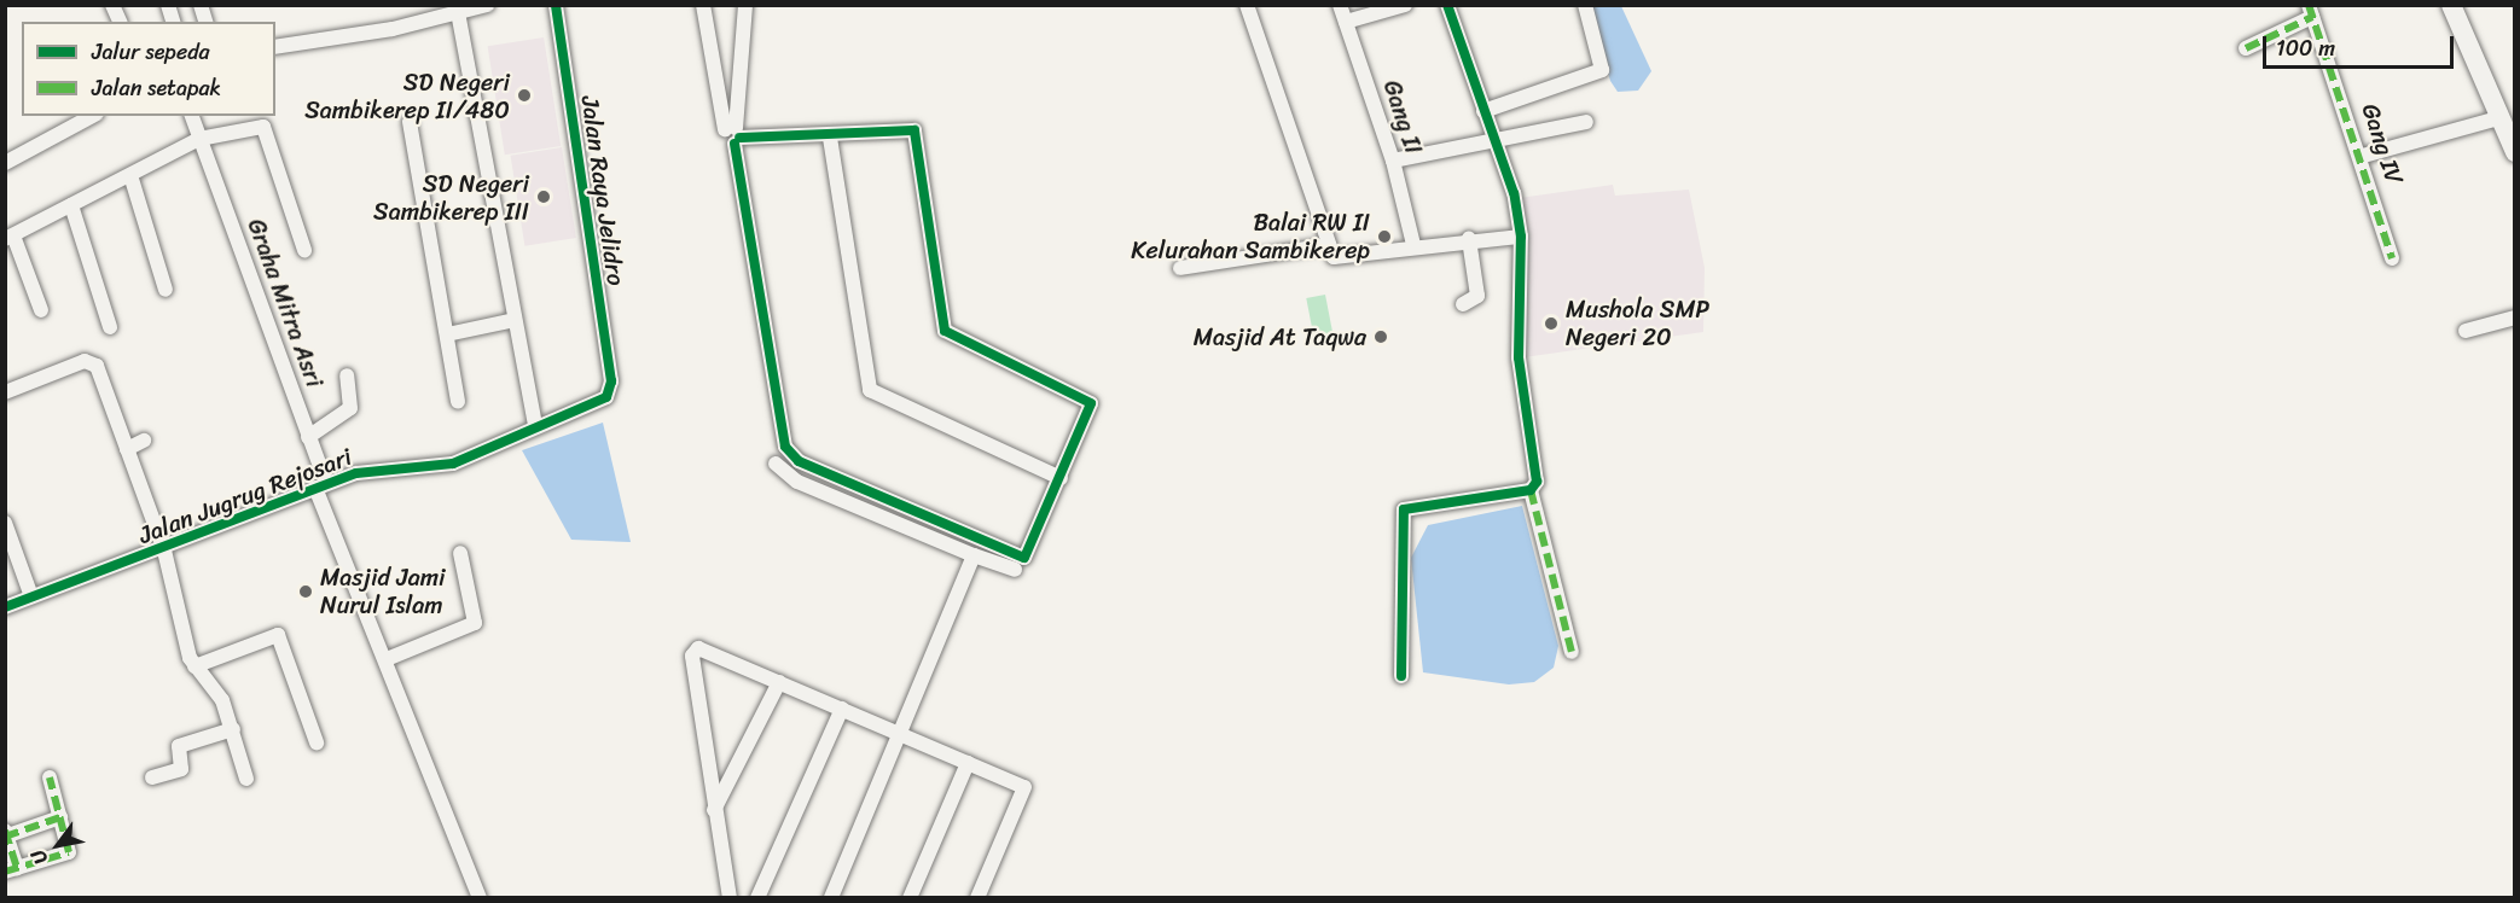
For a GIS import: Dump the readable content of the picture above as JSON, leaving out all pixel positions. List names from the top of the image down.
{
  "streets": {
    "street": [
      "Gang II",
      "Gang IV",
      "Jalan Raya Jelidro",
      "Graha Mitra Asri",
      "Jalan Jugrug Rejosari"
    ]
  },
  "crossings": [
    ["Jalan Raya Jelidro", "Jalan Jugrug Rejosari"],
    ["Graha Mitra Asri", "Jalan Jugrug Rejosari"]
  ],
  "places": [
    "SD Negeri Sambikerep II/480",
    "SD Negeri Sambikerep III",
    "Balai RW II Kelurahan Sambikerep",
    "Mushola SMP Negeri 20",
    "Masjid At Taqwa",
    "Masjid Jami Nurul Islam"
  ],
  "legend": ["Jalur sepeda", "Jalan setapak"],
  "scale_bar": "100 m",
  "north": "bottom left"
}
